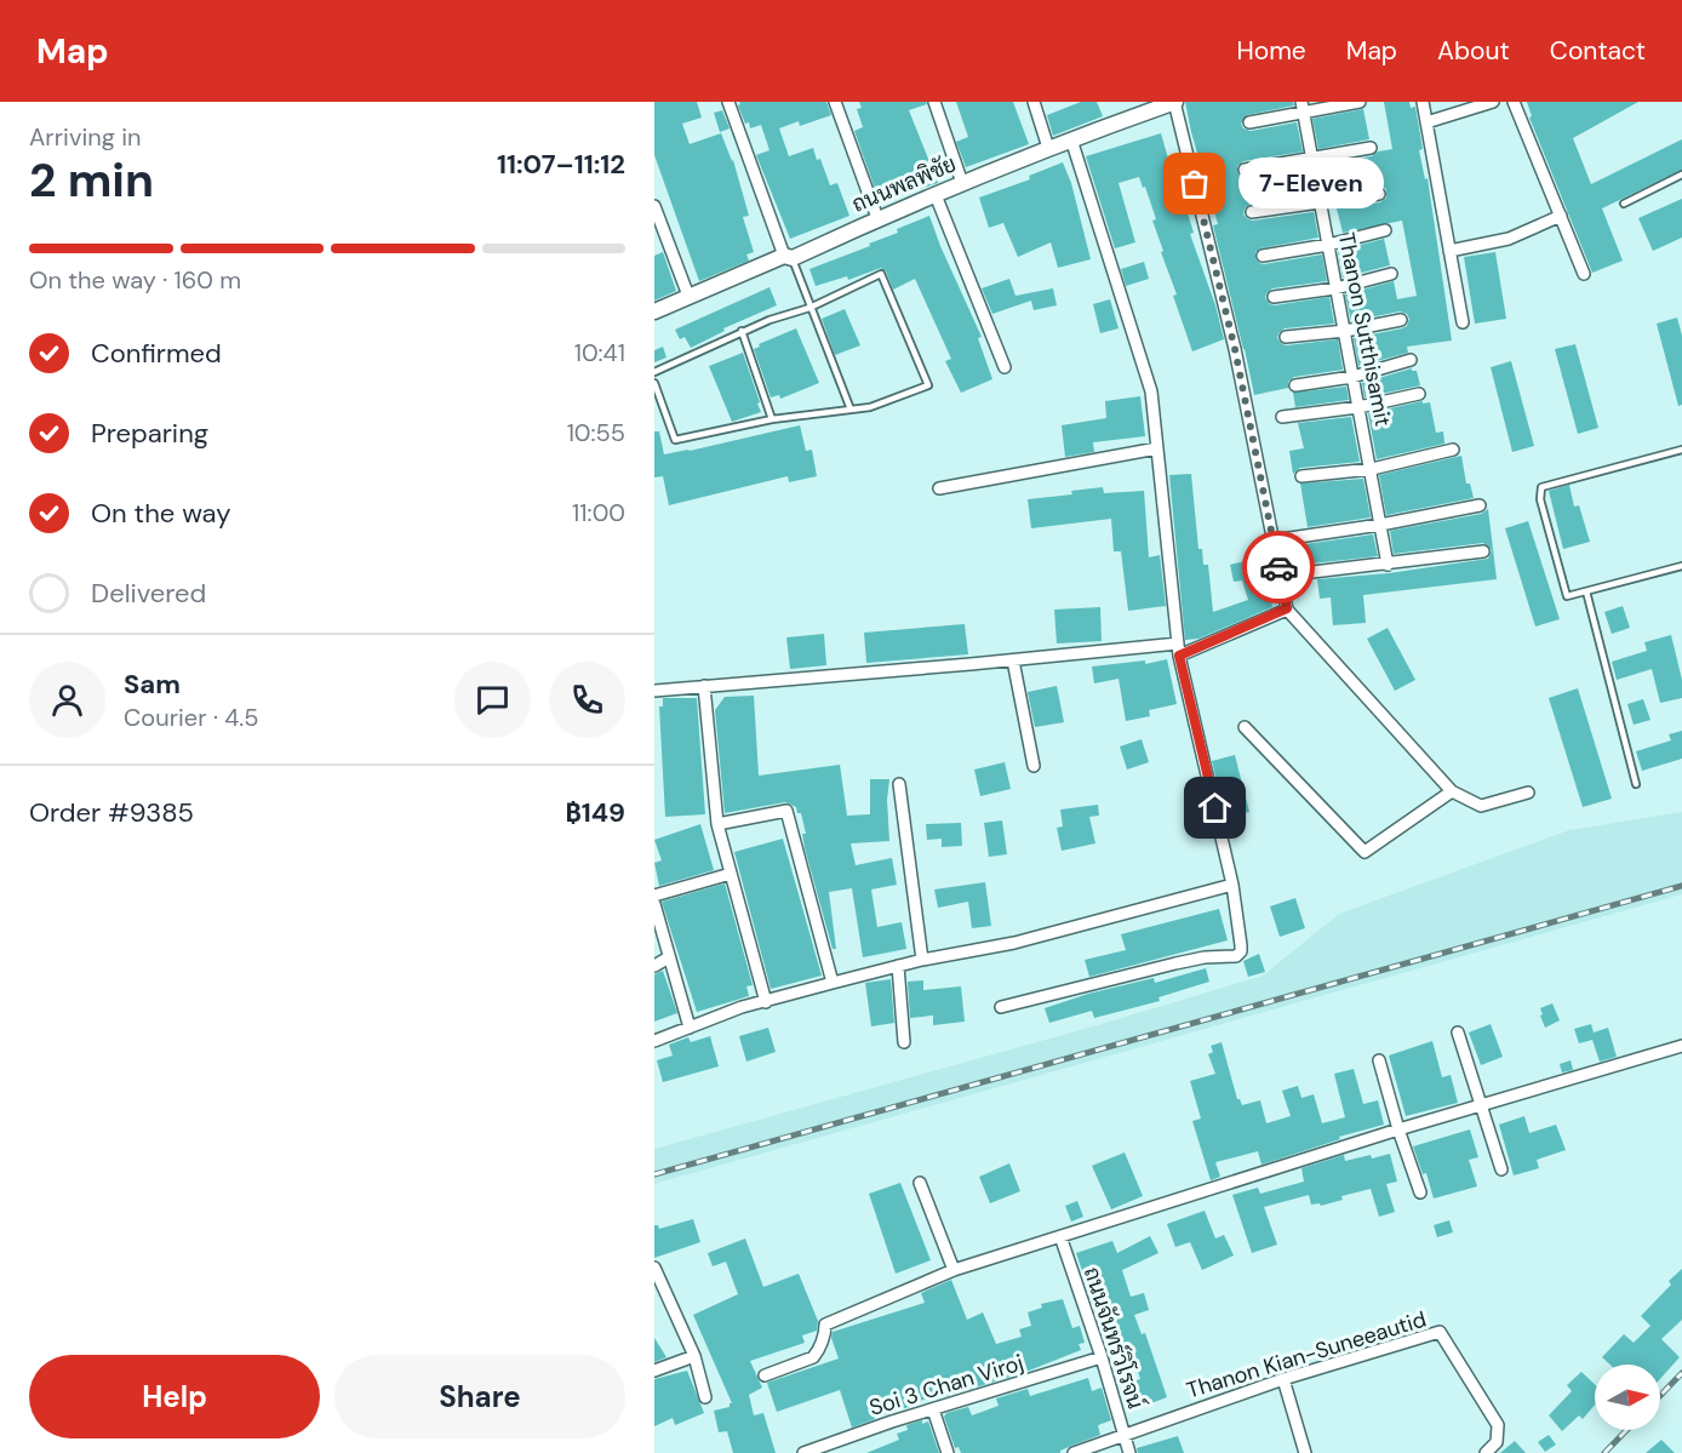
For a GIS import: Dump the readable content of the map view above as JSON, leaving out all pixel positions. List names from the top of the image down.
{
  "streets": {
    "street": [
      "ถนนพลพิชัย",
      "Thanon Sutthisamit",
      "ถนนจันทร์วิโรจน์",
      "Thanon Kian-Suneeautid",
      "Soi 3 Chan Viroj"
    ]
  },
  "crossings": [
    ["ถนนจันทร์วิโรจน์", "Thanon Kian-Suneeautid"],
    ["ถนนจันทร์วิโรจน์", "Soi 3 Chan Viroj"]
  ],
  "places": ["7-Eleven"],
  "north": "right",
  "page": {
    "header": "Map",
    "nav": [
      "Home",
      "Map",
      "About",
      "Contact"
    ],
    "heading": ["2 min", "Arriving in", "11:07–11:12"],
    "panel": [
      "Sam",
      "Courier · 4.5",
      "Order #9385",
      "฿149"
    ],
    "bubble": "7-Eleven",
    "bar": "On the way · 160 m",
    "list": [
      ["Confirmed", "10:41"],
      ["Preparing", "10:55"],
      ["On the way", "11:00"],
      "Delivered"
    ],
    "buttons": ["Help", "Share"]
  }
}
